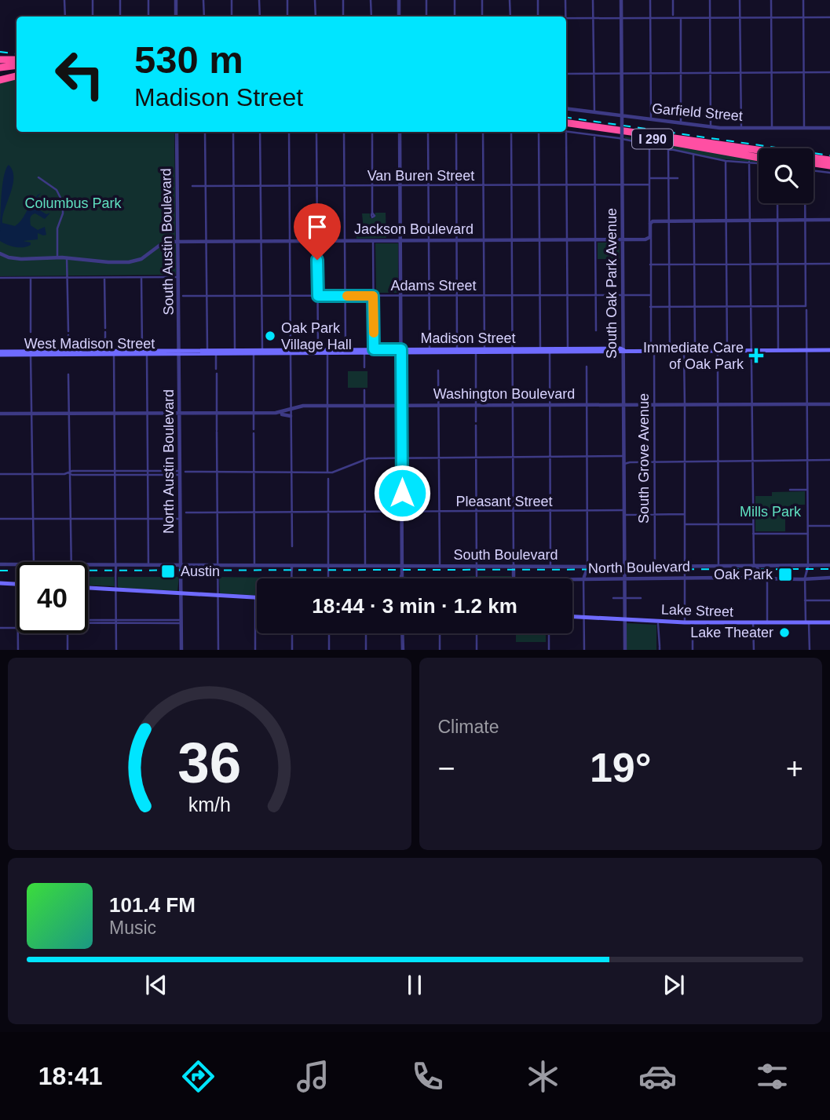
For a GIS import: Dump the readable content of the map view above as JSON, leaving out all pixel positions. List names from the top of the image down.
{
  "streets": {
    "highway": ["I 290"],
    "main road": ["Madison Street", "West Madison Street", "Lake Street"],
    "street": [
      "Garfield Street",
      "Van Buren Street",
      "Jackson Boulevard",
      "South Austin Boulevard",
      "South Oak Park Avenue",
      "Adams Street",
      "Washington Boulevard",
      "South Grove Avenue",
      "North Austin Boulevard",
      "Pleasant Street",
      "South Boulevard",
      "North Boulevard"
    ]
  },
  "crossings": [
    ["Garfield Street", "South Oak Park Avenue"],
    ["Van Buren Street", "South Oak Park Avenue"],
    ["Van Buren Street", "South Grove Avenue"],
    ["Jackson Boulevard", "South Austin Boulevard"],
    ["Jackson Boulevard", "South Oak Park Avenue"],
    ["Jackson Boulevard", "South Grove Avenue"],
    ["South Austin Boulevard", "Madison Street"],
    ["South Austin Boulevard", "West Madison Street"],
    ["South Austin Boulevard", "North Austin Boulevard"],
    ["South Oak Park Avenue", "Adams Street"],
    ["South Oak Park Avenue", "Madison Street"],
    ["South Oak Park Avenue", "Washington Boulevard"],
    ["South Oak Park Avenue", "Pleasant Street"],
    ["South Oak Park Avenue", "South Boulevard"],
    ["South Oak Park Avenue", "North Boulevard"],
    ["South Oak Park Avenue", "Lake Street"],
    ["Adams Street", "South Grove Avenue"],
    ["Madison Street", "West Madison Street"],
    ["Madison Street", "South Grove Avenue"],
    ["Madison Street", "North Austin Boulevard"],
    ["West Madison Street", "North Austin Boulevard"],
    ["Washington Boulevard", "South Grove Avenue"],
    ["Washington Boulevard", "North Austin Boulevard"],
    ["South Grove Avenue", "Pleasant Street"],
    ["South Grove Avenue", "South Boulevard"],
    ["North Austin Boulevard", "South Boulevard"]
  ],
  "parks": ["Columbus Park", "Mills Park"],
  "places": {
    "other": ["Oak Park Village Hall", "Lake Theater"],
    "health": ["Immediate Care of Oak Park"],
    "transit": ["Austin", "Oak Park"]
  },
  "page": {
    "turn": ["530 m", "Madison Street"],
    "limit": "40",
    "trip": "18:44 · 3 min · 1.2 km",
    "tile": "Climate",
    "heat": ["−", "19°", "+"],
    "song": ["101.4 FM", "Music"],
    "tabs": "18:41",
    "gauge": ["36", "km/h"]
  }
}
